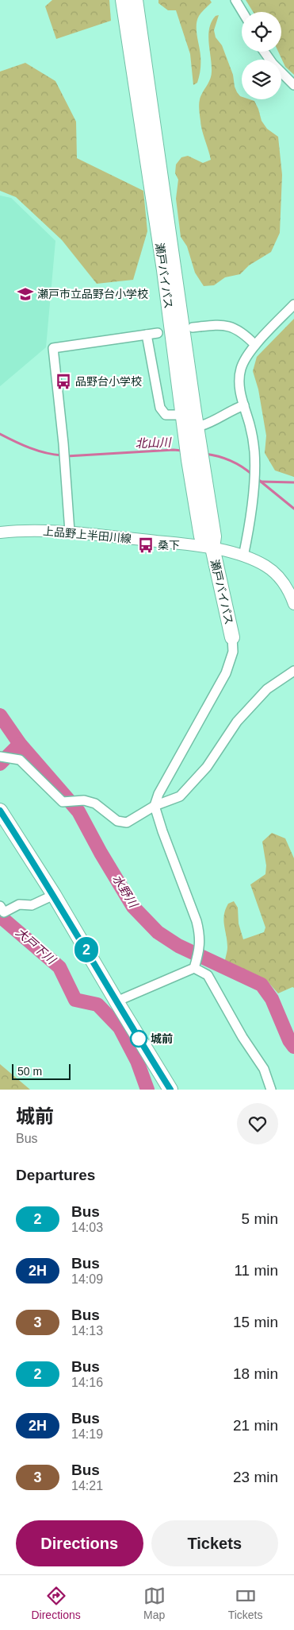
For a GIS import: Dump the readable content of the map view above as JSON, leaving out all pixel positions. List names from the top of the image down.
{
  "streets": {
    "highway": ["瀬戸バイパス"],
    "street": ["上品野上半田川線"]
  },
  "crossings": [
    ["瀬戸バイパス", "上品野上半田川線"]
  ],
  "water": ["北山川", "水野川", "大戸下川"],
  "places": {
    "school or university": ["瀬戸市立品野台小学校"],
    "bus stop": ["品野台小学校", "桑下"],
    "other": ["城前"]
  },
  "lines": ["bus line 2"],
  "scale_bar": "50 m",
  "page": {
    "on_map": "2",
    "scale": "50 m",
    "heading": [
      ["城前", "Bus"],
      "Departures"
    ],
    "list": [
      {
        "mark": "2",
        "name": "Bus",
        "note": "14:03",
        "value": "5 min"
      },
      {
        "mark": "2H",
        "name": "Bus",
        "note": "14:09",
        "value": "11 min"
      },
      {
        "mark": "3",
        "name": "Bus",
        "note": "14:13",
        "value": "15 min"
      },
      {
        "mark": "2",
        "name": "Bus",
        "note": "14:16",
        "value": "18 min"
      },
      {
        "mark": "2H",
        "name": "Bus",
        "note": "14:19",
        "value": "21 min"
      },
      {
        "mark": "3",
        "name": "Bus",
        "note": "14:21",
        "value": "23 min"
      }
    ],
    "buttons": ["Directions", "Tickets"],
    "tabs": ["Directions", "Map", "Tickets"]
  }
}
